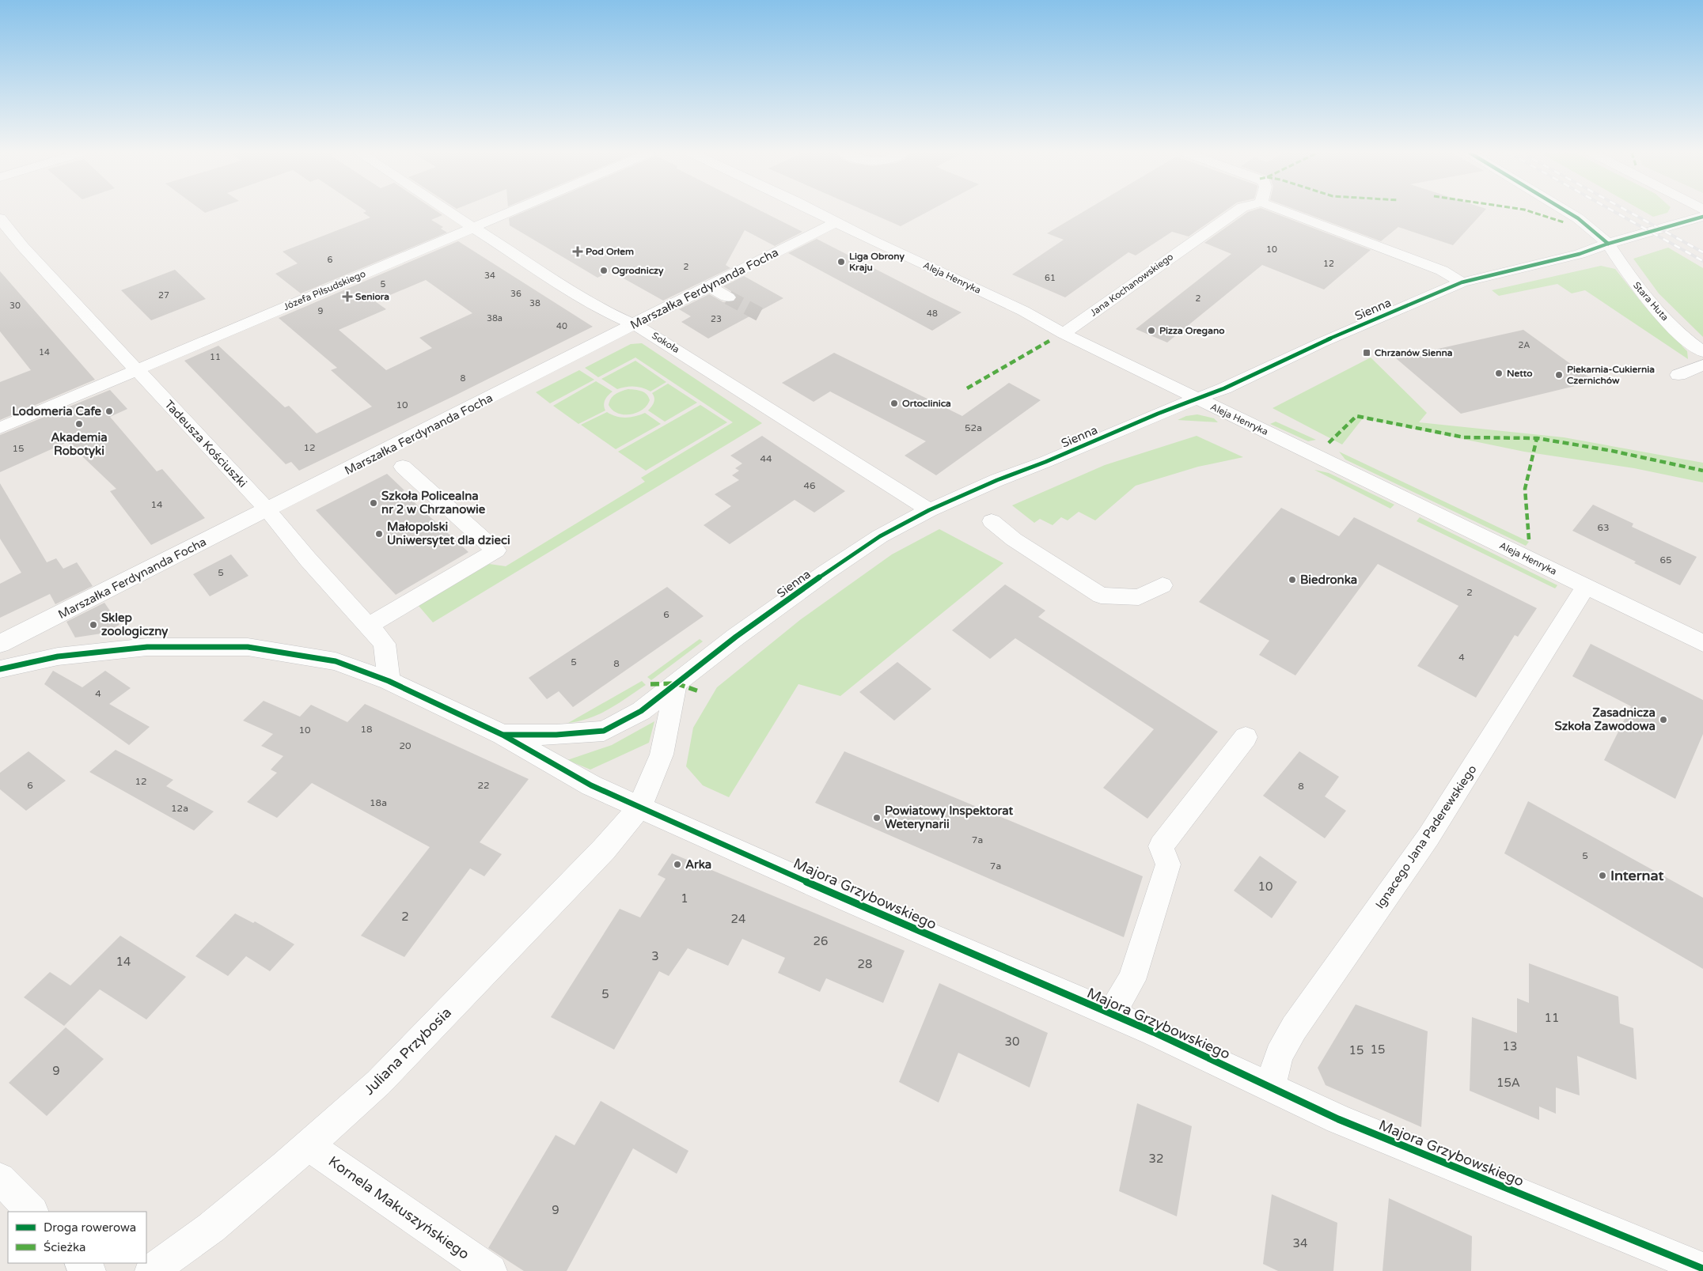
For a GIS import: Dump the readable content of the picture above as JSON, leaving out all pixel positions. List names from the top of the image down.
{
  "streets": {
    "street": [
      "Aleja Henryka",
      "Jana Kochanowskiego",
      "Marszałka Ferdynanda Focha",
      "Józefa Piłsudskiego",
      "Stara Huta",
      "Sienna",
      "Sokoła",
      "Tadeusza Kościuszki",
      "Ignacego Jana Paderewskiego",
      "Majora Grzybowskiego",
      "Juliana Przybosia",
      "Kornela Makuszyńskiego"
    ]
  },
  "crossings": [
    ["Aleja Henryka", "Jana Kochanowskiego"],
    ["Aleja Henryka", "Marszałka Ferdynanda Focha"],
    ["Aleja Henryka", "Sienna"],
    ["Aleja Henryka", "Ignacego Jana Paderewskiego"],
    ["Marszałka Ferdynanda Focha", "Sokoła"],
    ["Marszałka Ferdynanda Focha", "Tadeusza Kościuszki"],
    ["Józefa Piłsudskiego", "Sokoła"],
    ["Józefa Piłsudskiego", "Tadeusza Kościuszki"],
    ["Stara Huta", "Sienna"],
    ["Sienna", "Sokoła"],
    ["Sienna", "Majora Grzybowskiego"],
    ["Tadeusza Kościuszki", "Majora Grzybowskiego"],
    ["Ignacego Jana Paderewskiego", "Majora Grzybowskiego"],
    ["Majora Grzybowskiego", "Juliana Przybosia"],
    ["Juliana Przybosia", "Kornela Makuszyńskiego"]
  ],
  "places": {
    "health": ["Pod Orłem", "Seniora"],
    "other": [
      "Liga Obrony Kraju",
      "Ogrodniczy",
      "Pizza Oregano",
      "Netto",
      "Piekarnia-Cukiernia Czernichów",
      "Ortoclinica",
      "Lodomeria Cafe",
      "Akademia Robotyki",
      "Szkoła Policealna nr 2 w Chrzanowie",
      "Małopolski Uniwersytet dla dzieci",
      "Biedronka",
      "Sklep zoologiczny",
      "Zasadnicza Szkoła Zawodowa",
      "Powiatowy Inspektorat Weterynarii",
      "Arka",
      "Internat"
    ],
    "transit": ["Chrzanów Sienna"]
  },
  "house_numbers": [
    "10",
    "6",
    "12",
    "2",
    "34",
    "61",
    "5",
    "36",
    "27",
    "2",
    "38",
    "30",
    "9",
    "48",
    "38a",
    "23",
    "40",
    "2A",
    "14",
    "11",
    "8",
    "10",
    "52a",
    "12",
    "15",
    "44",
    "46",
    "14",
    "63",
    "65",
    "5",
    "2",
    "6",
    "4",
    "5",
    "8",
    "4",
    "18",
    "10",
    "20",
    "12",
    "6",
    "22",
    "8",
    "18a",
    "12a",
    "7a",
    "5",
    "7a",
    "10",
    "1",
    "2",
    "24",
    "26",
    "3",
    "14",
    "28",
    "5",
    "11",
    "30",
    "13",
    "15",
    "15",
    "9",
    "15A",
    "32",
    "9",
    "34"
  ],
  "legend": ["Droga rowerowa", "Ścieżka"]
}
